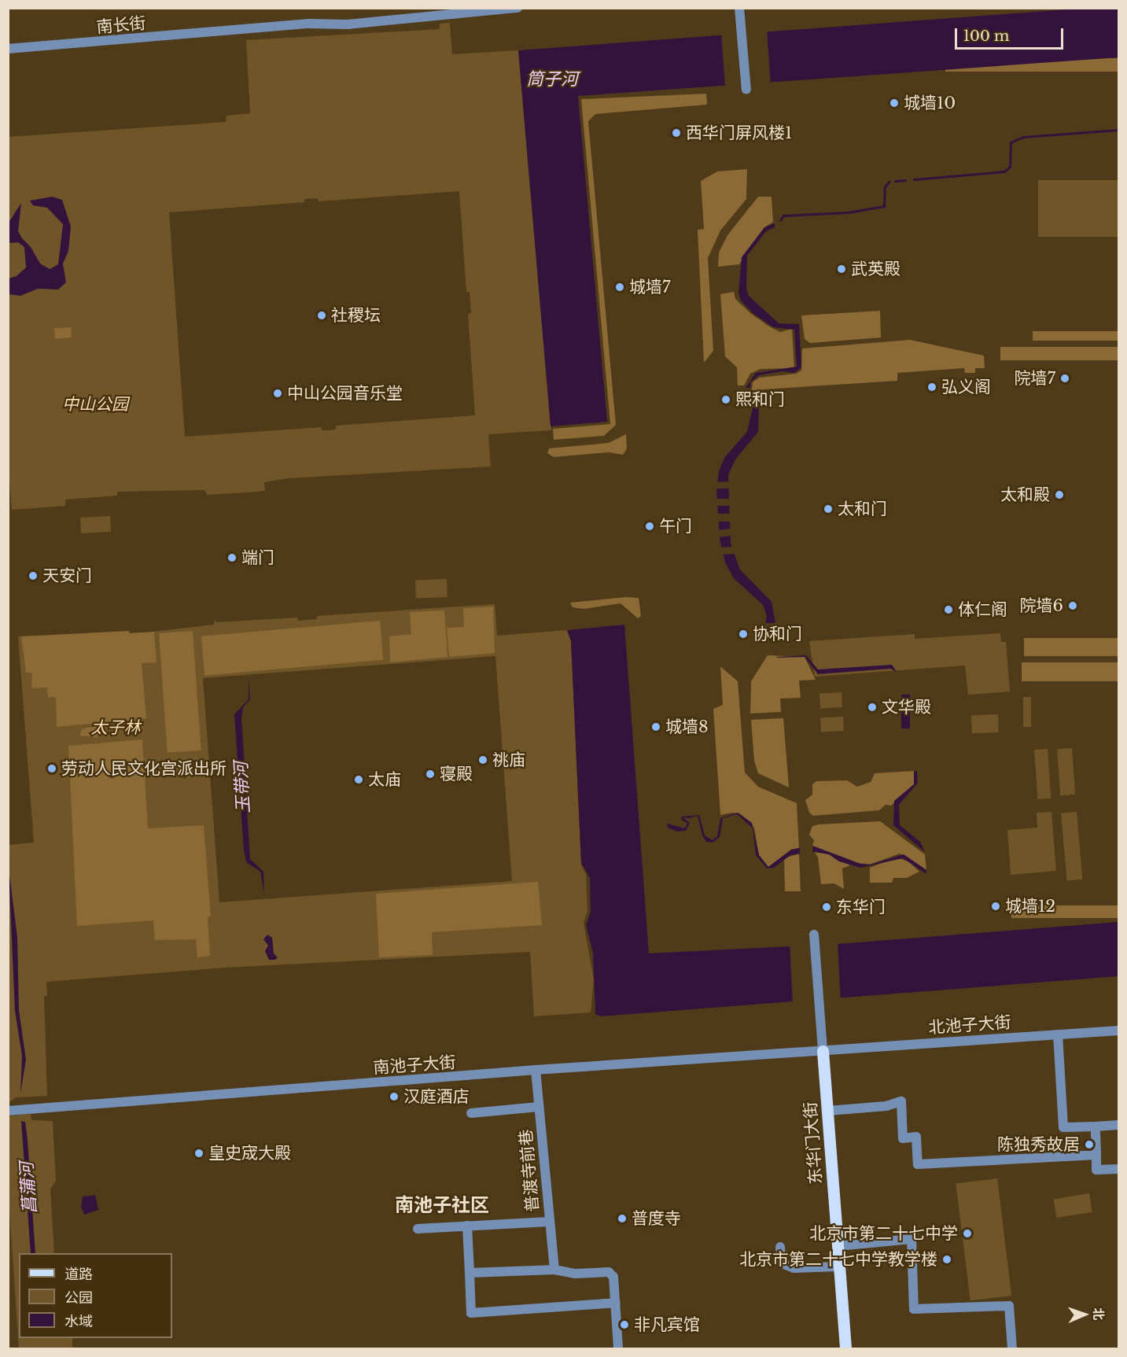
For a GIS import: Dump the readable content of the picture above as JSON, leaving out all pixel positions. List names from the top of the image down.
{
  "streets": {
    "main road": ["东华门大街"],
    "street": [
      "南长街",
      "北池子大街",
      "南池子大街",
      "普渡寺前巷"
    ]
  },
  "crossings": [
    ["北池子大街", "南池子大街"],
    ["北池子大街", "东华门大街"],
    ["南池子大街", "东华门大街"],
    ["南池子大街", "普渡寺前巷"]
  ],
  "districts": ["南池子社区"],
  "water": ["筒子河", "玉带河", "菖蒲河"],
  "parks": ["中山公园", "太子林"],
  "places": [
    "城墙10",
    "西华门屏风楼1",
    "武英殿",
    "城墙7",
    "社稷坛",
    "院墙7",
    "弘义阁",
    "中山公园音乐堂",
    "熙和门",
    "太和殿",
    "太和门",
    "午门",
    "端门",
    "天安门",
    "院墙6",
    "体仁阁",
    "协和门",
    "文华殿",
    "城墙8",
    "祧庙",
    "劳动人民文化宫派出所",
    "寝殿",
    "太庙",
    "城墙12",
    "东华门",
    "汉庭酒店",
    "陈独秀故居",
    "皇史宬大殿",
    "普度寺",
    "北京市第二十七中学",
    "北京市第二十七中学教学楼",
    "非凡宾馆"
  ],
  "legend": ["道路", "公园", "水域"],
  "scale_bar": "100 m",
  "north": "right"
}
